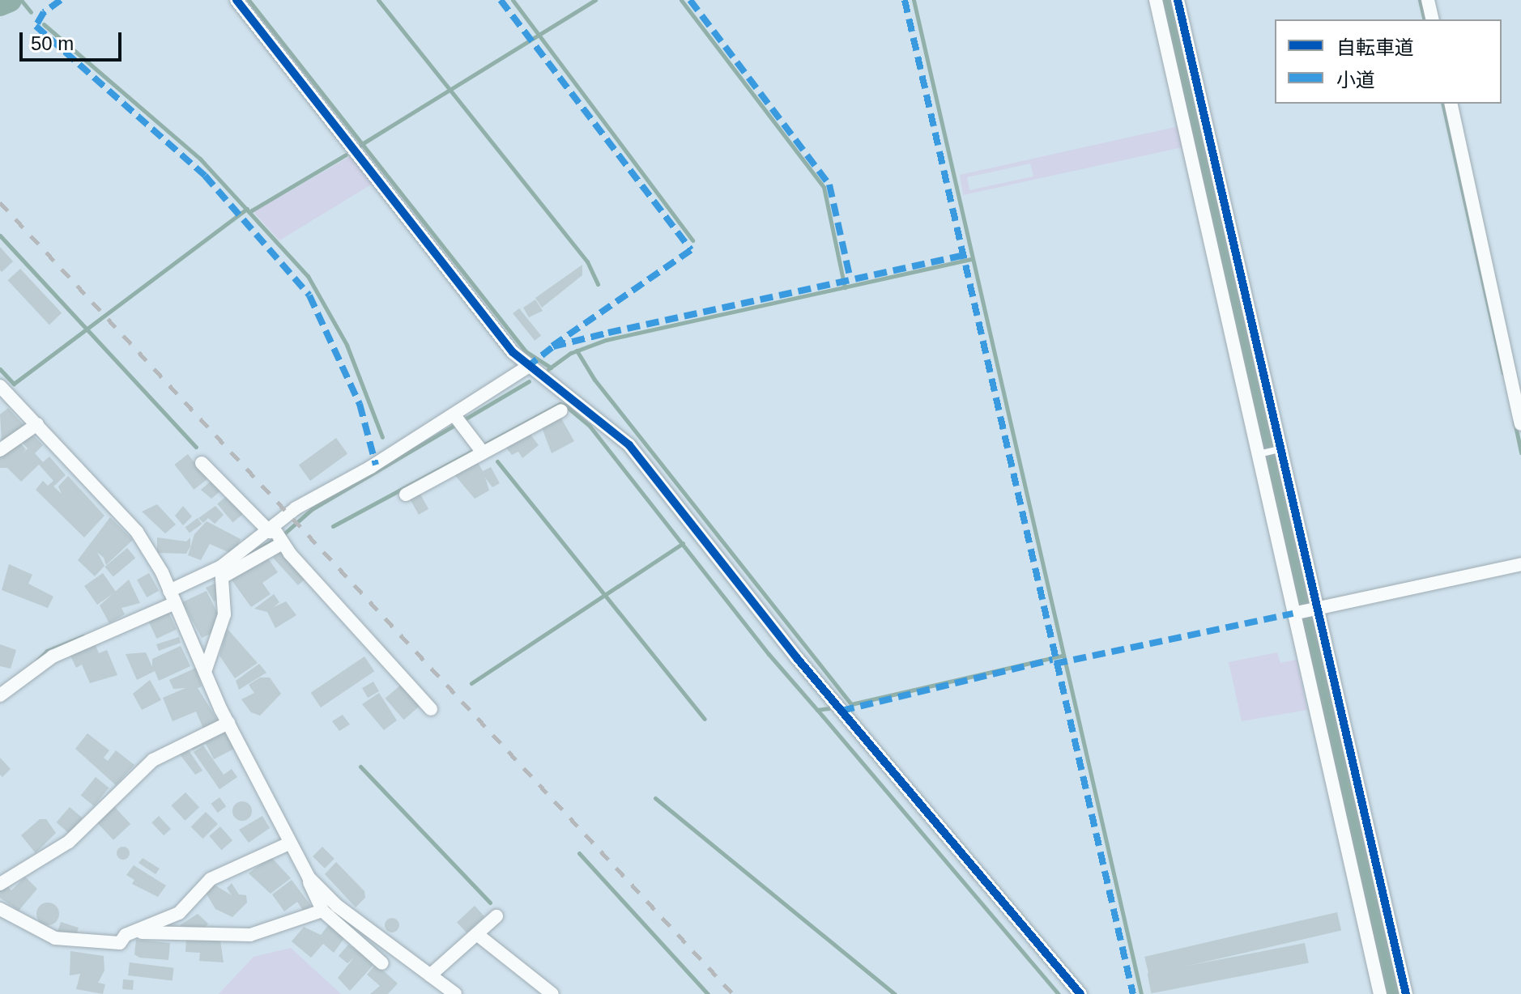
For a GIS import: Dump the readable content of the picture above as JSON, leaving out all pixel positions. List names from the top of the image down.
{
  "legend": ["自転車道", "小道"],
  "scale_bar": "50 m"
}
